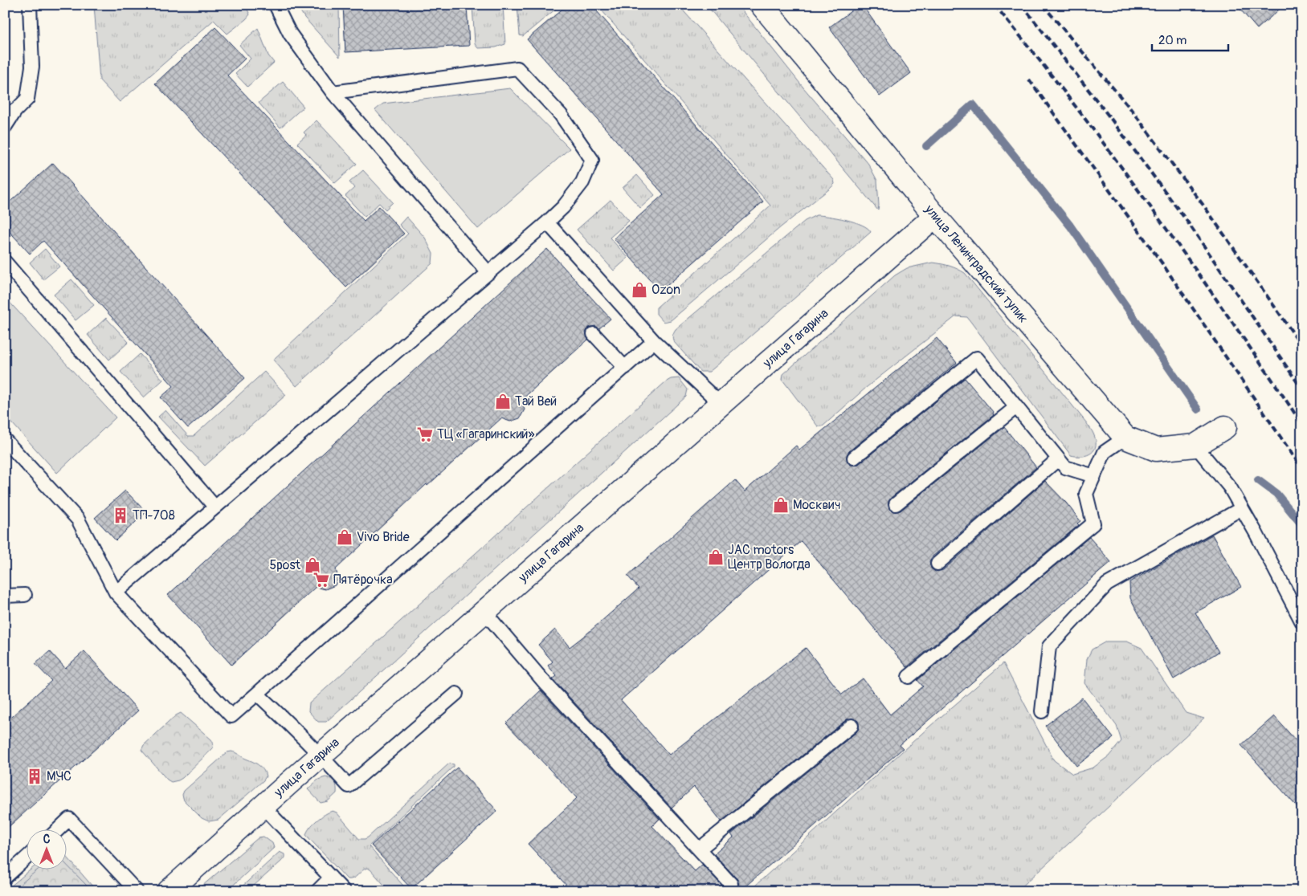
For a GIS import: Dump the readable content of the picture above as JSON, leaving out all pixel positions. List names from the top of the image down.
{
  "streets": {
    "street": ["улица Ленинградский тупик", "улица Гагарина"]
  },
  "crossings": [
    ["улица Ленинградский тупик", "улица Гагарина"]
  ],
  "places": {
    "shop": [
      "Ozon",
      "Тай Вей",
      "Москвич",
      "Vivo Bride",
      "JAC motors Центр Вологда",
      "5post"
    ],
    "supermarket": ["ТЦ «Гагаринский»", "Пятёрочка"],
    "building": ["ТП-708", "МЧС"]
  },
  "scale_bar": "20 m",
  "north": "top"
}
